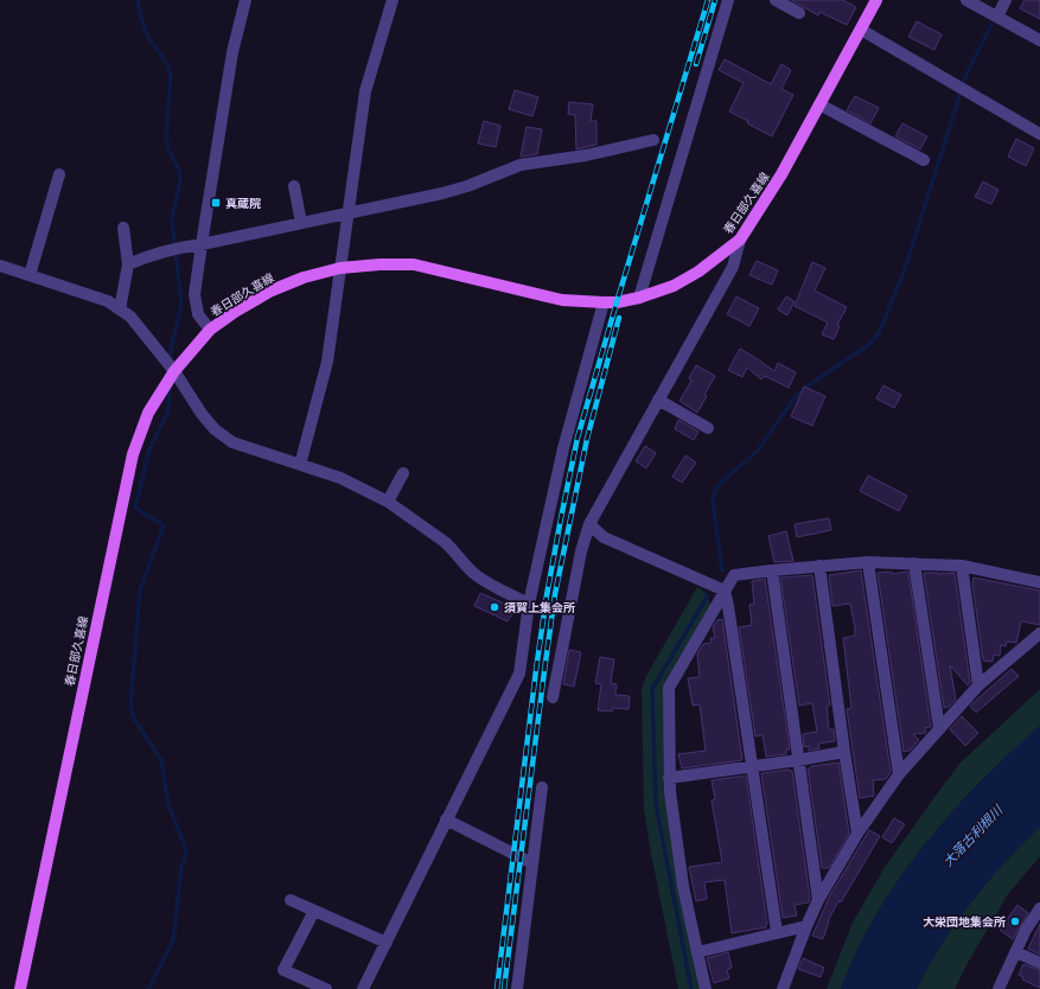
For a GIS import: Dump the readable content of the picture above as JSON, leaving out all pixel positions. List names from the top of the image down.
{
  "streets": {
    "main road": ["春日部久喜線"]
  },
  "water": ["大落古利根川"],
  "places": {
    "transit": ["真蔵院"],
    "other": ["須賀上集会所", "大栄団地集会所"]
  }
}
